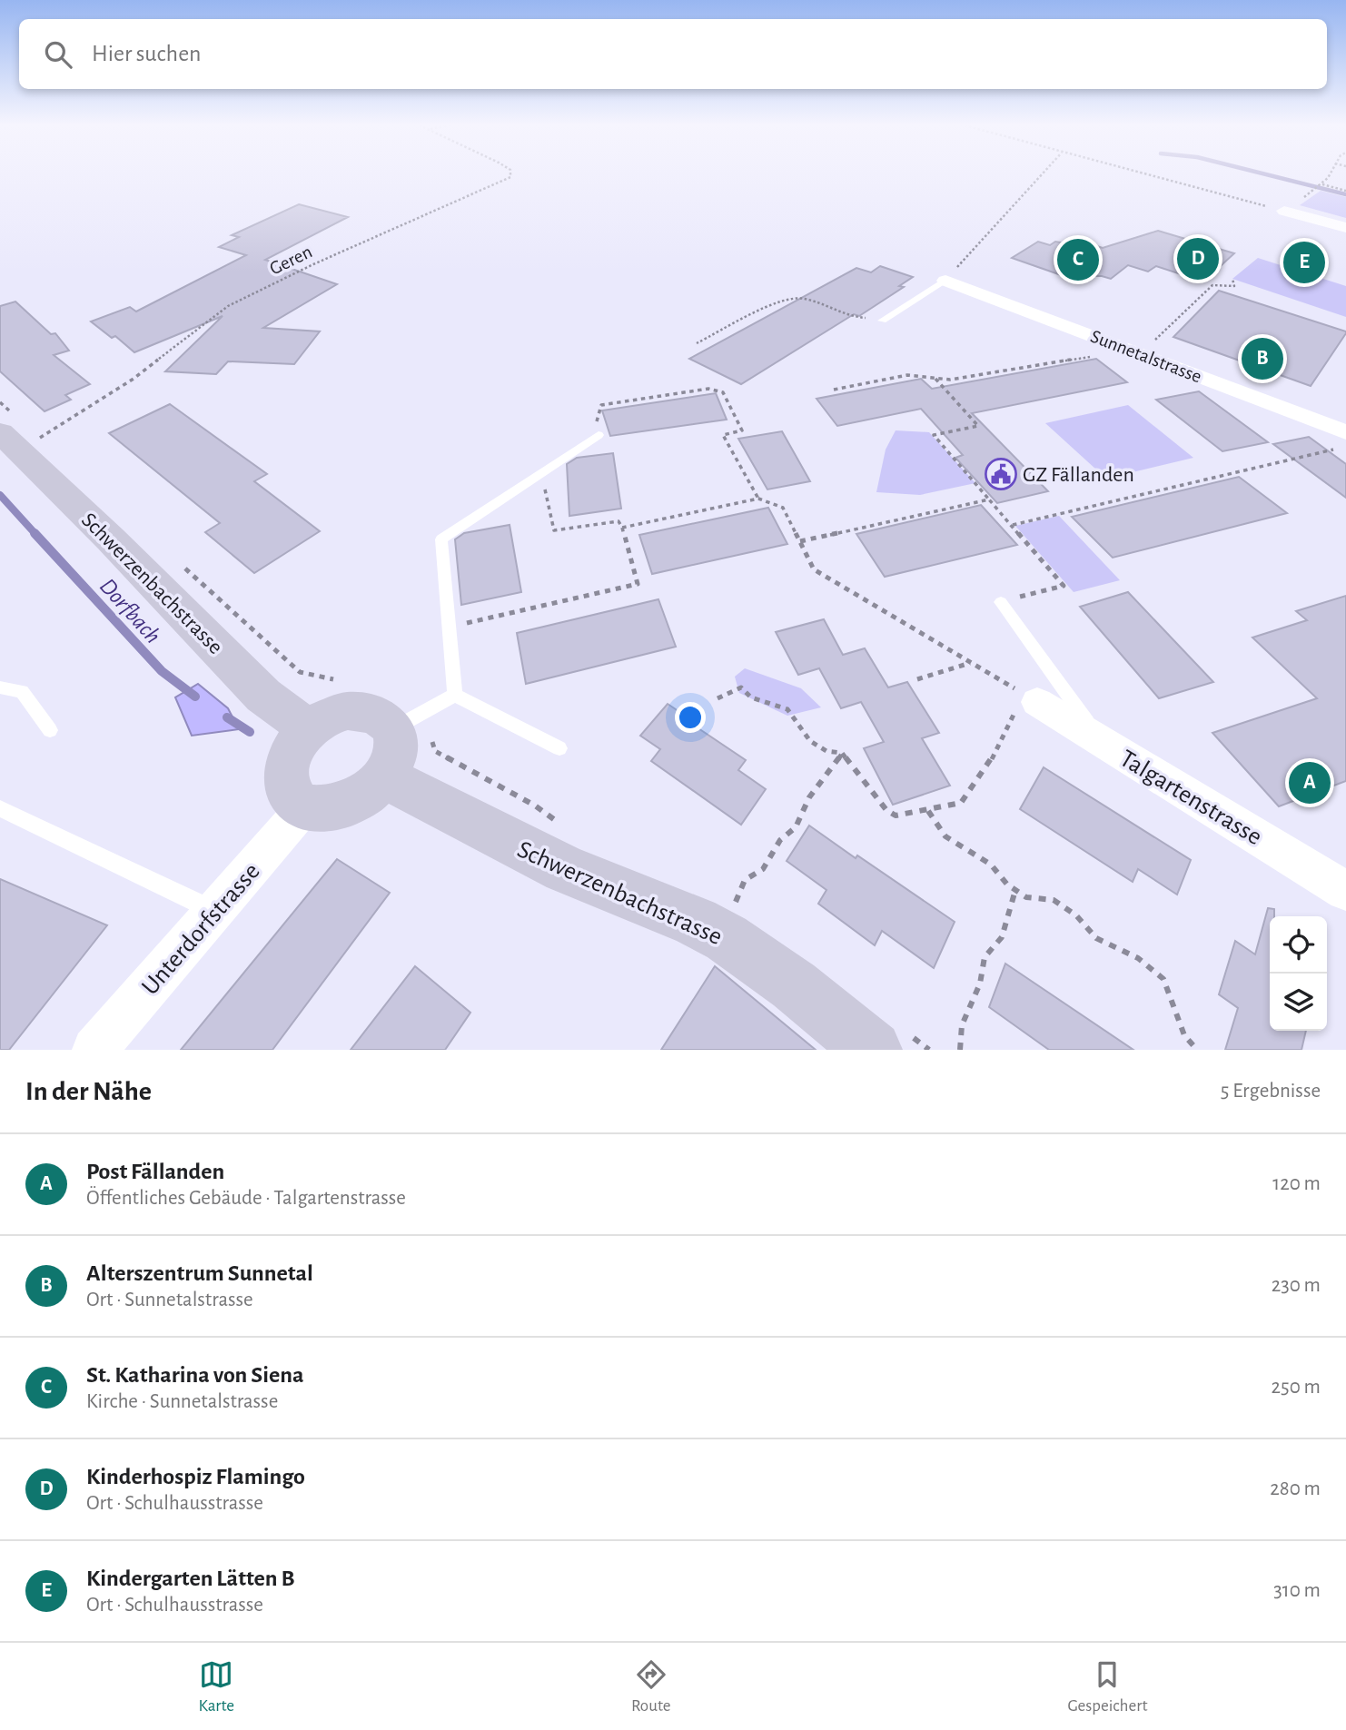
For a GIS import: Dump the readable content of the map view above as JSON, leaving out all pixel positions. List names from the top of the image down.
{
  "streets": {
    "main road": ["Schwerzenbachstrasse"],
    "street": ["Sunnetalstrasse", "Talgartenstrasse", "Unterdorfstrasse"],
    "path": ["Geren"]
  },
  "crossings": [
    ["Schwerzenbachstrasse", "Unterdorfstrasse"]
  ],
  "water": ["Dorfbach"],
  "places": {
    "public building": ["GZ Fällanden"]
  },
  "page": {
    "search": "Hier suchen",
    "pins": [
      "D",
      "C",
      "E",
      "B",
      "A"
    ],
    "heading": ["In der Nähe", "5 Ergebnisse"],
    "list": [
      {
        "mark": "A",
        "name": "Post Fällanden",
        "note": "Öffentliches Gebäude · Talgartenstrasse",
        "value": "120 m"
      },
      {
        "mark": "B",
        "name": "Alterszentrum Sunnetal",
        "note": "Ort · Sunnetalstrasse",
        "value": "230 m"
      },
      {
        "mark": "C",
        "name": "St. Katharina von Siena",
        "note": "Kirche · Sunnetalstrasse",
        "value": "250 m"
      },
      {
        "mark": "D",
        "name": "Kinderhospiz Flamingo",
        "note": "Ort · Schulhausstrasse",
        "value": "280 m"
      },
      {
        "mark": "E",
        "name": "Kindergarten Lätten B",
        "note": "Ort · Schulhausstrasse",
        "value": "310 m"
      }
    ],
    "nav": ["Karte", "Route", "Gespeichert"]
  }
}
